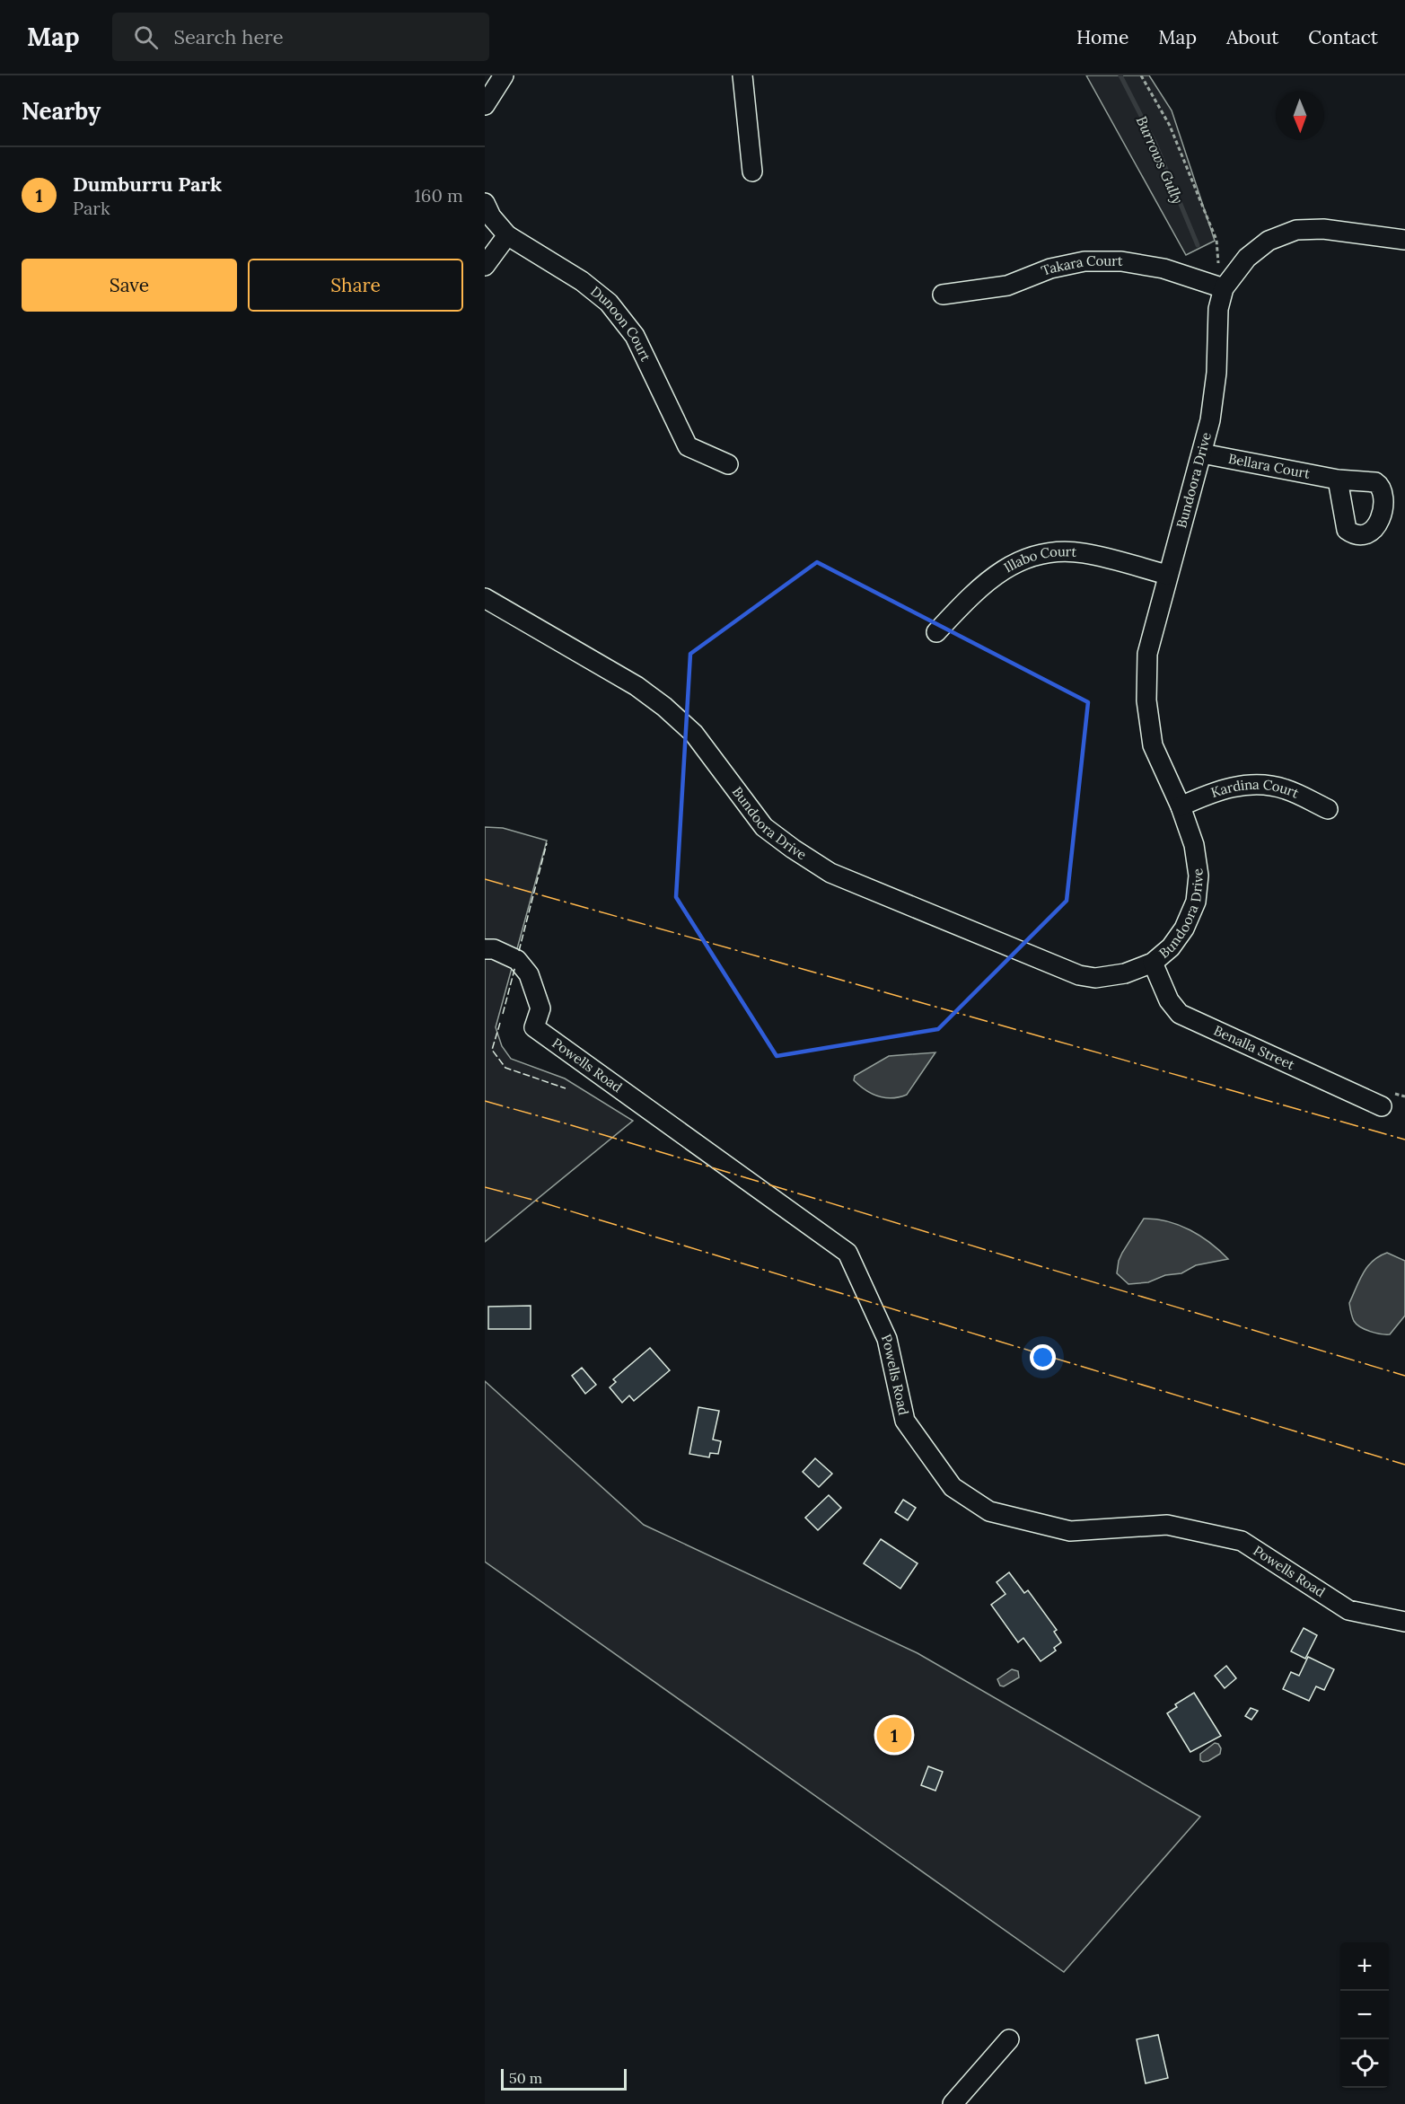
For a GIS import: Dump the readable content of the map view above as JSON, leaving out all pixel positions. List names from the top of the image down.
{
  "streets": {
    "street": [
      "Takara Court",
      "Dunoon Court",
      "Bellara Court",
      "Bundoora Drive",
      "Illabo Court",
      "Kardina Court",
      "Benalla Street",
      "Powells Road"
    ]
  },
  "crossings": [
    ["Takara Court", "Bundoora Drive"],
    ["Bellara Court", "Bundoora Drive"],
    ["Bundoora Drive", "Illabo Court"],
    ["Bundoora Drive", "Kardina Court"],
    ["Bundoora Drive", "Benalla Street"]
  ],
  "water": ["Burrows Gully"],
  "scale_bar": "50 m",
  "north": "bottom",
  "page": {
    "header": "Map",
    "search": "Search here",
    "nav": [
      "Home",
      "Map",
      "About",
      "Contact"
    ],
    "heading": "Nearby",
    "list": [
      {
        "mark": "1",
        "name": "Dumburru Park",
        "note": "Park",
        "value": "160 m"
      }
    ],
    "buttons": ["Save", "Share"],
    "pins": "1",
    "map_buttons": ["+", "−"],
    "scale": "50 m"
  }
}
